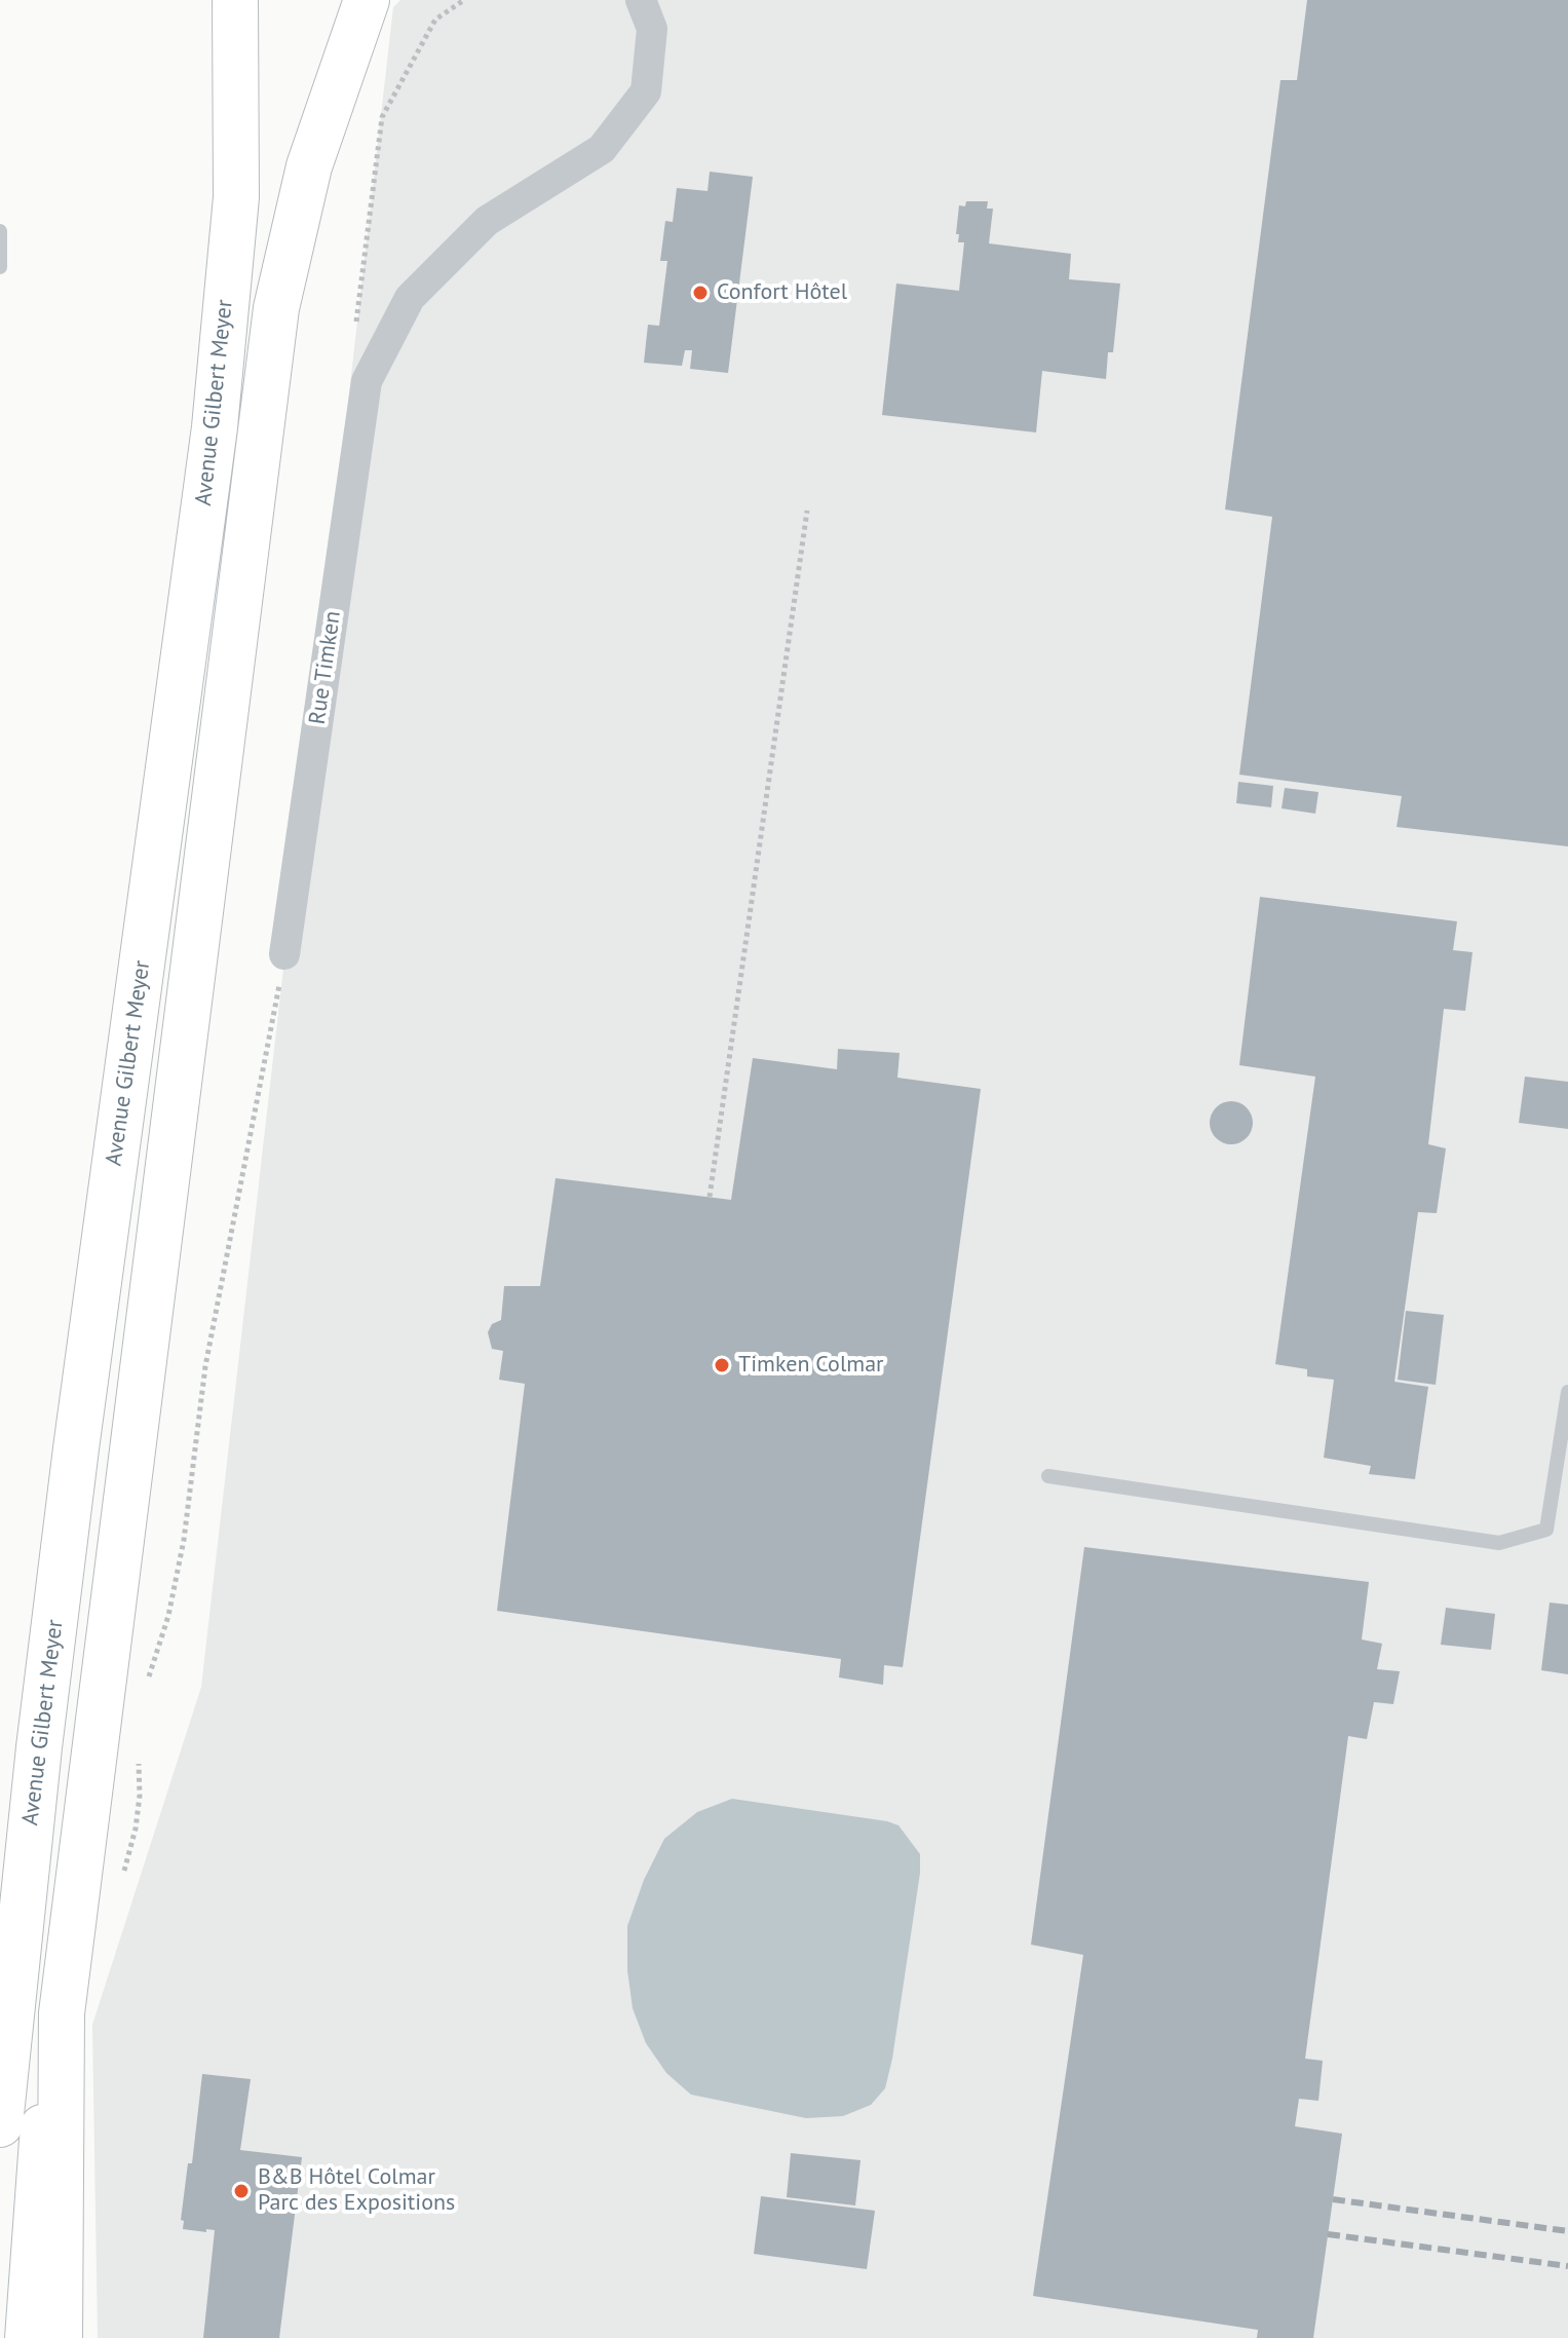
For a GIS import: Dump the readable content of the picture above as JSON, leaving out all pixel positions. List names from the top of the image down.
{
  "streets": {
    "main road": ["Avenue Gilbert Meyer"],
    "street": ["Rue Timken"]
  },
  "places": ["Confort Hôtel", "Timken Colmar", "B&B Hôtel Colmar Parc des Expositions"]
}
